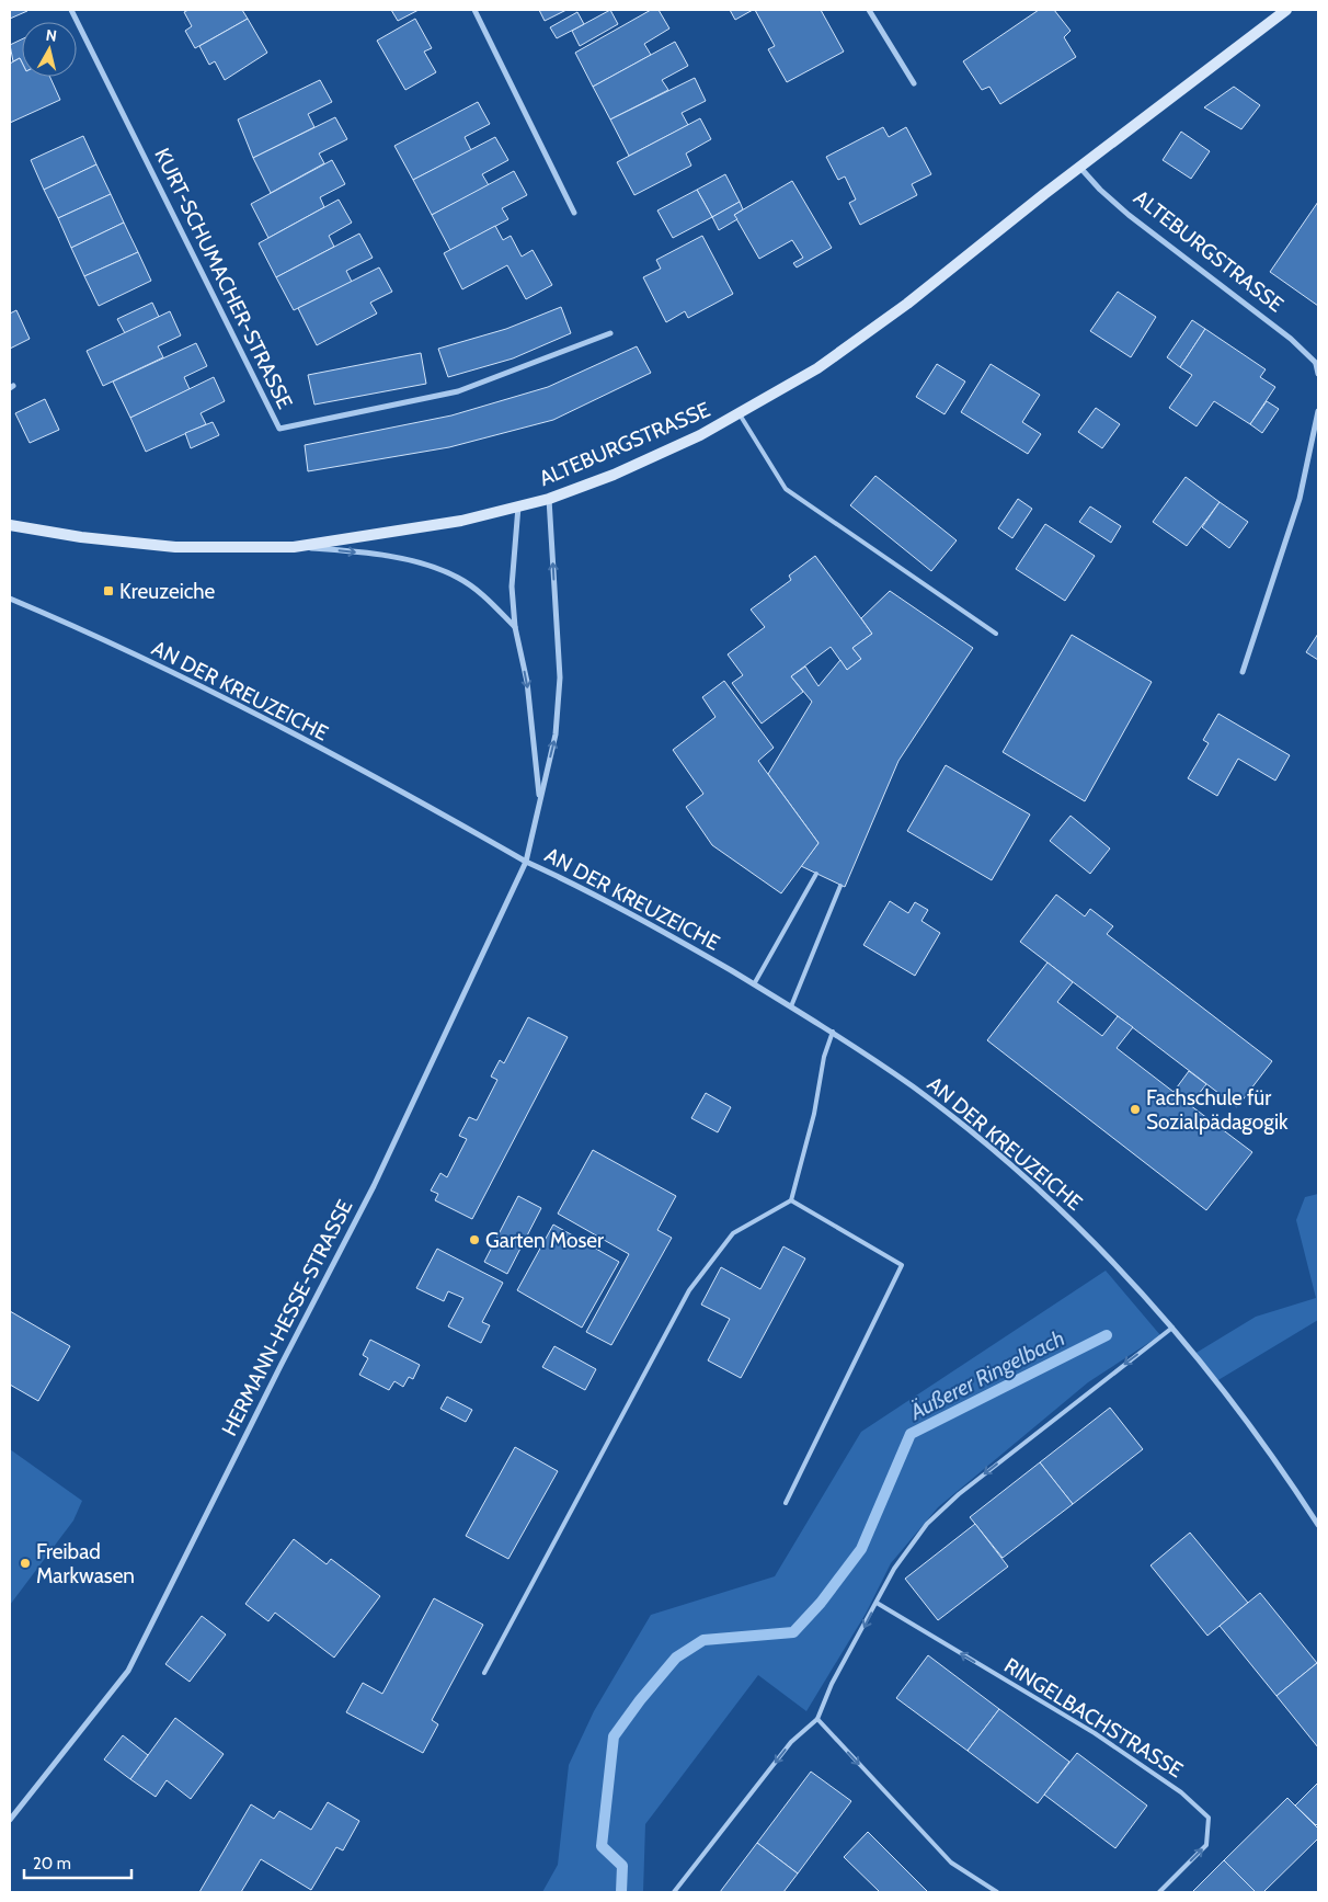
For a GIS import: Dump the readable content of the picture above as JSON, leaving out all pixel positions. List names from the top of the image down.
{
  "streets": {
    "main road": ["ALTEBURGSTRASSE"],
    "street": ["KURT-SCHUMACHER-STRASSE", "AN DER KREUZEICHE", "HERMANN-HESSE-STRASSE"],
    "lane": ["RINGELBACHSTRASSE"]
  },
  "crossings": [
    ["ALTEBURGSTRASSE", "HERMANN-HESSE-STRASSE"],
    ["AN DER KREUZEICHE", "HERMANN-HESSE-STRASSE"]
  ],
  "one_way": ["RINGELBACHSTRASSE"],
  "water": ["Äußerer Ringelbach"],
  "places": {
    "transit": ["Kreuzeiche"],
    "other": ["Fachschule für Sozialpädagogik", "Garten Moser", "Freibad Markwasen"]
  },
  "scale_bar": "20 m",
  "north": "top"
}
